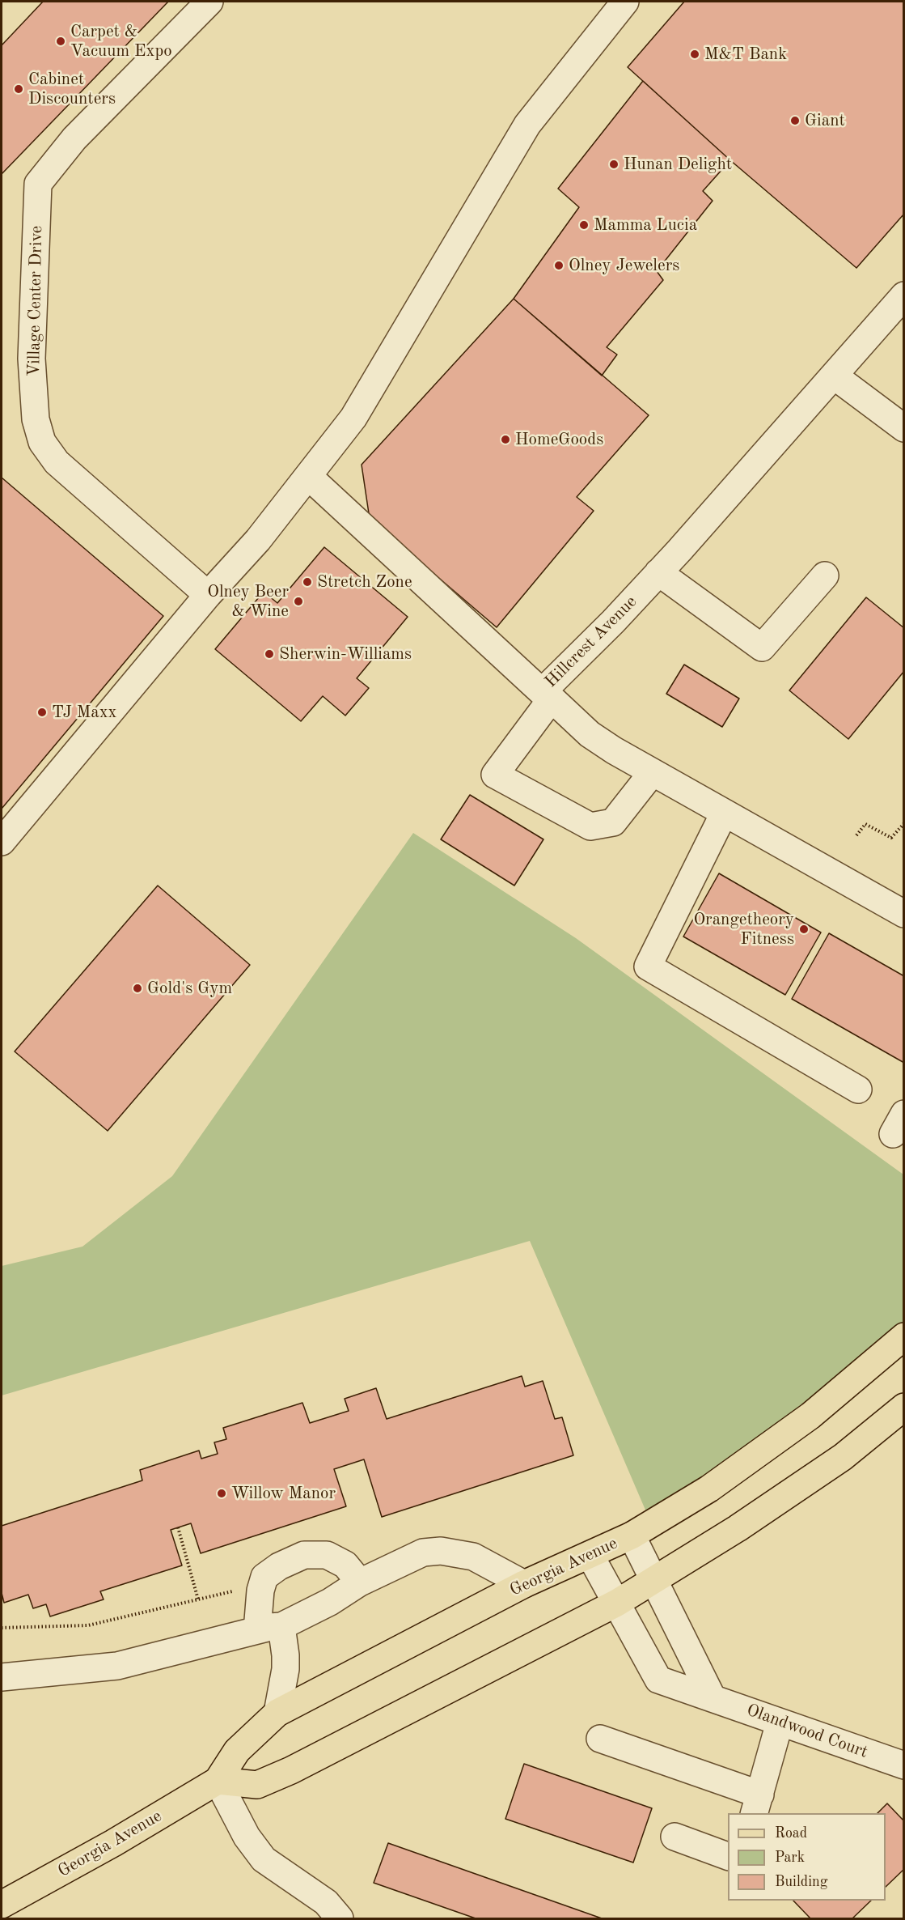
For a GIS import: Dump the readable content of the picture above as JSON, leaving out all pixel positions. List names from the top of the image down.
{
  "streets": {
    "main road": ["Georgia Avenue"],
    "street": ["Village Center Drive", "Hillcrest Avenue", "Olandwood Court"]
  },
  "crossings": [
    ["Georgia Avenue", "Olandwood Court"]
  ],
  "places": [
    "Carpet & Vacuum Expo",
    "M&T Bank",
    "Cabinet Discounters",
    "Giant",
    "Hunan Delight",
    "Mamma Lucia",
    "Olney Jewelers",
    "HomeGoods",
    "Stretch Zone",
    "Olney Beer & Wine",
    "Sherwin-Williams",
    "TJ Maxx",
    "Orangetheory Fitness",
    "Gold's Gym",
    "Willow Manor"
  ],
  "legend": ["Road", "Park", "Building"]
}
